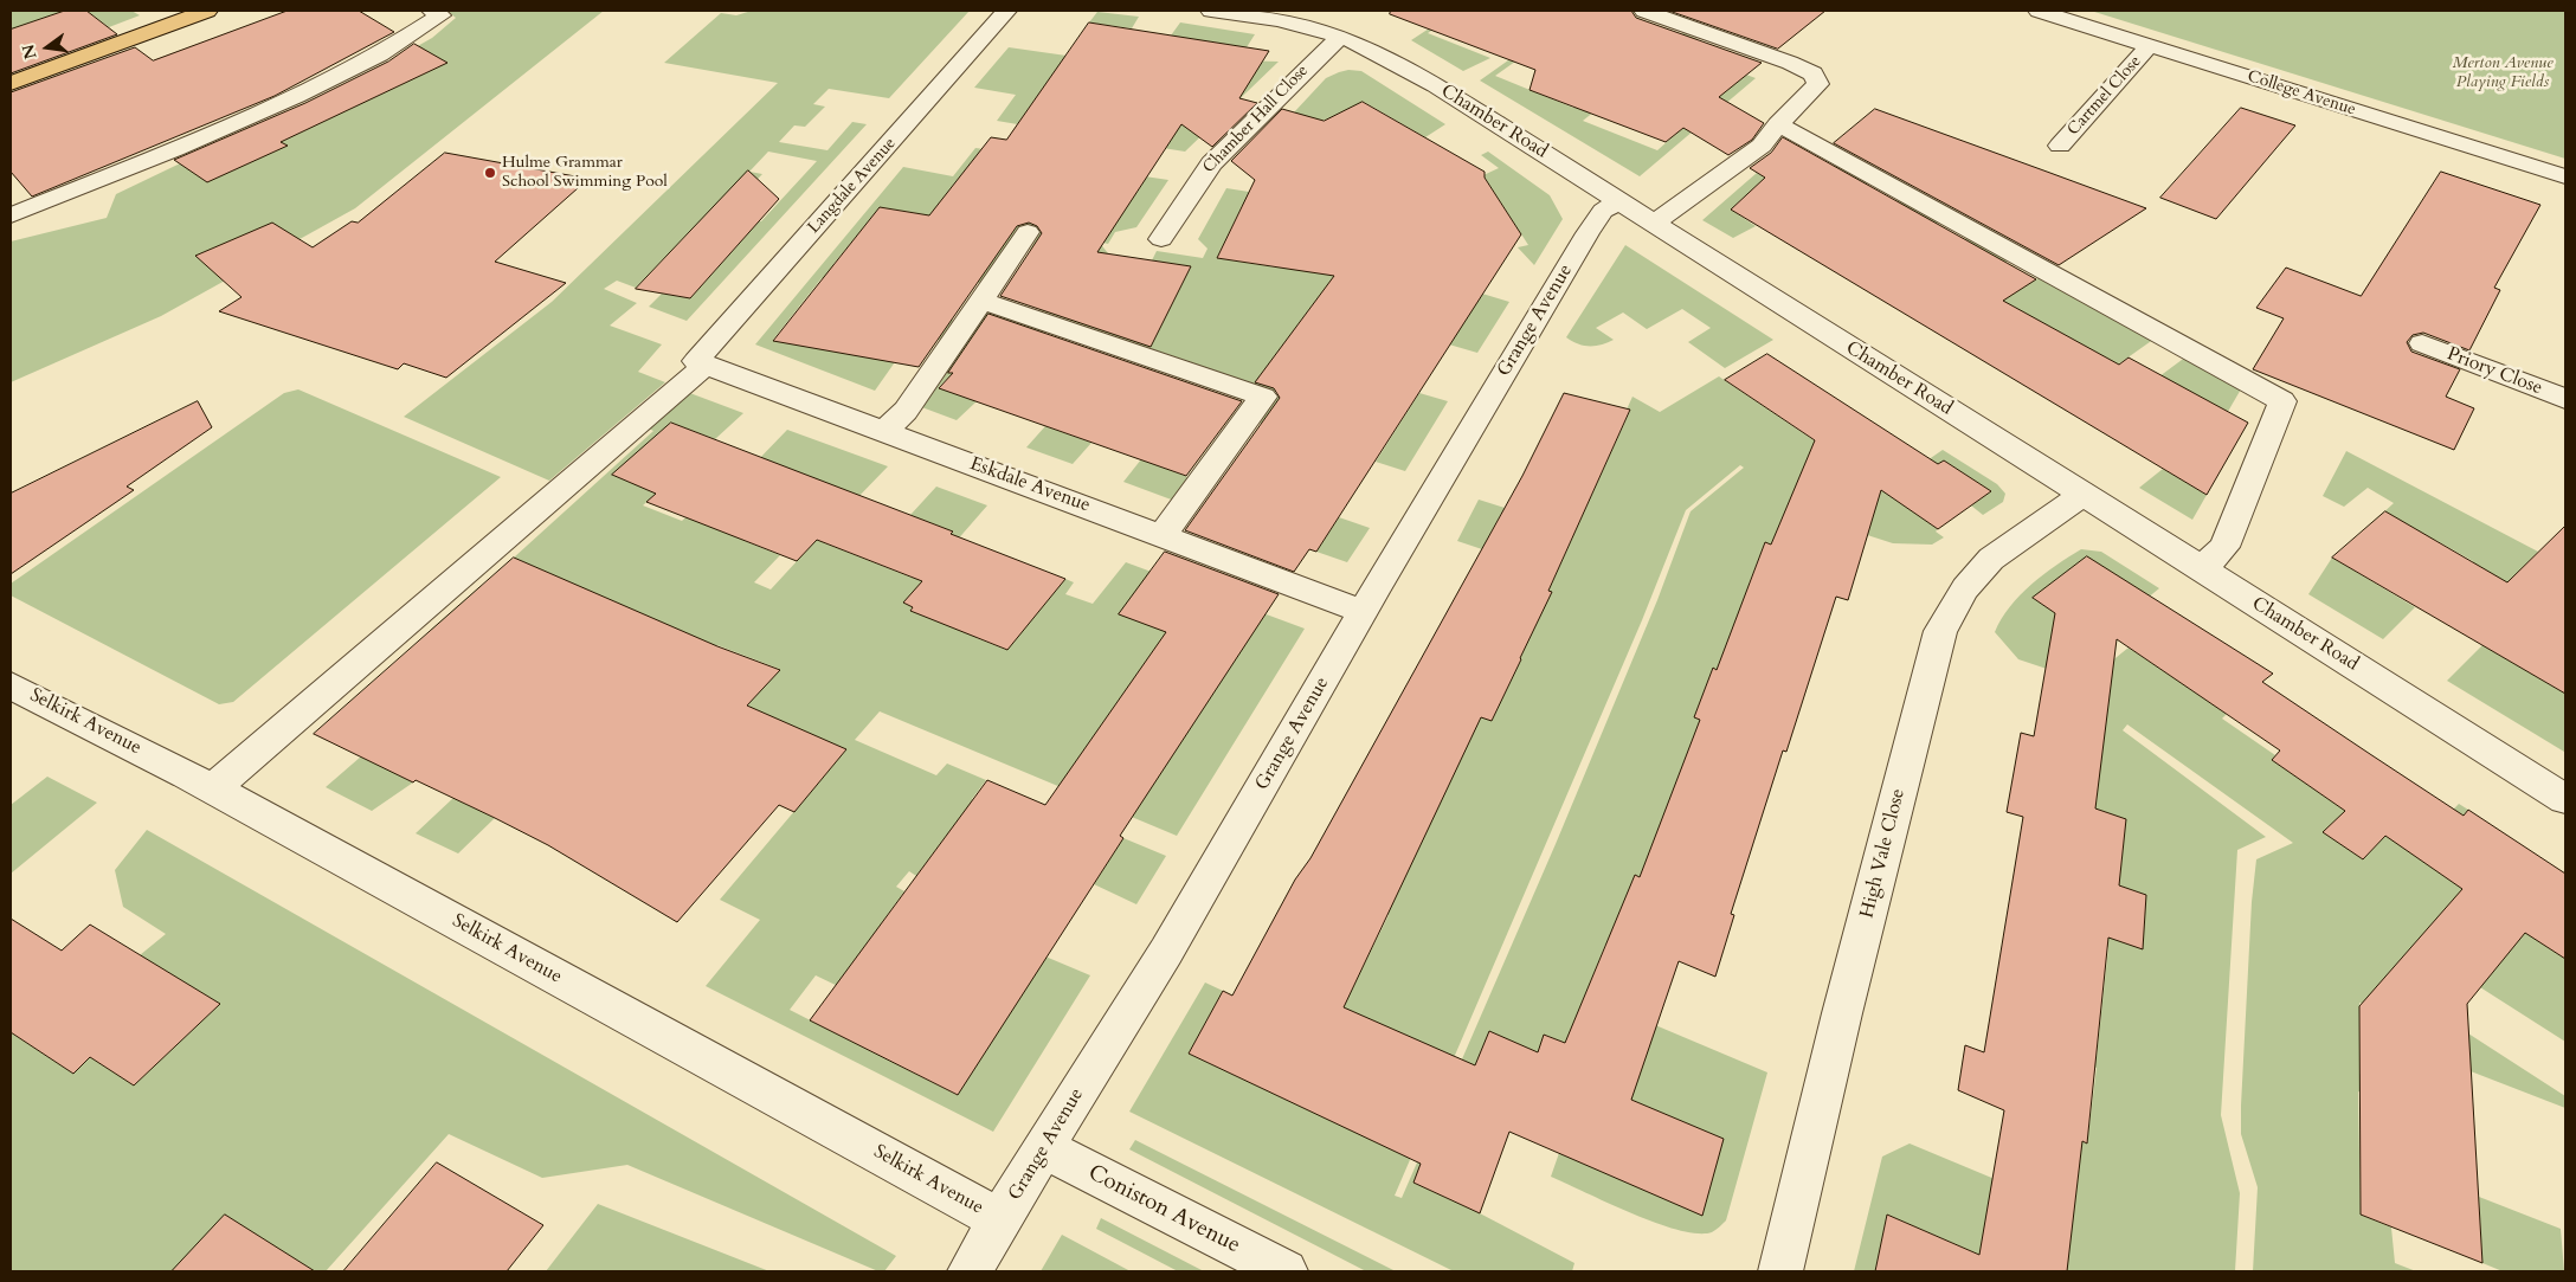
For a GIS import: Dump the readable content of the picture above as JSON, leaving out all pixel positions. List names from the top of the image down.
{
  "streets": {
    "street": [
      "College Avenue",
      "Cartmel Close",
      "Chamber Hall Close",
      "Chamber Road",
      "Langdale Avenue",
      "Grange Avenue",
      "Priory Close",
      "Eskdale Avenue",
      "Selkirk Avenue",
      "High Vale Close",
      "Coniston Avenue"
    ]
  },
  "crossings": [
    ["College Avenue", "Cartmel Close"],
    ["Chamber Hall Close", "Chamber Road"],
    ["Chamber Road", "Grange Avenue"],
    ["Chamber Road", "High Vale Close"],
    ["Langdale Avenue", "Eskdale Avenue"],
    ["Langdale Avenue", "Selkirk Avenue"],
    ["Grange Avenue", "Eskdale Avenue"],
    ["Grange Avenue", "Selkirk Avenue"],
    ["Grange Avenue", "Coniston Avenue"]
  ],
  "parks": ["Merton Avenue Playing Fields"],
  "places": ["Hulme Grammar School Swimming Pool"],
  "north": "left"
}
